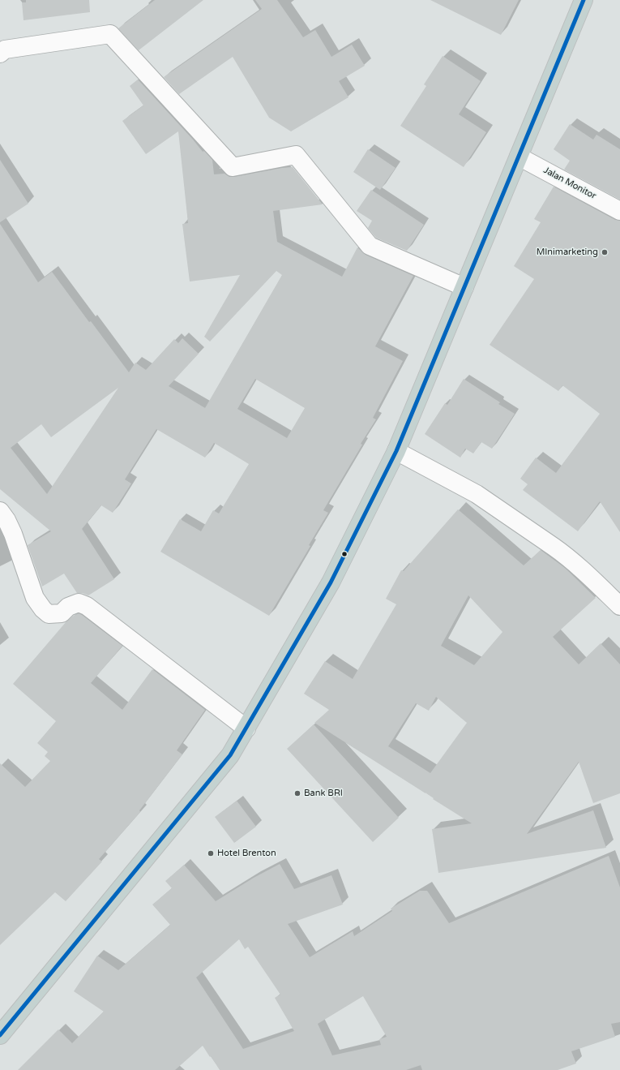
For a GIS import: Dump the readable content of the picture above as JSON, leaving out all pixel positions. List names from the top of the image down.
{
  "streets": {
    "street": ["Jalan Monitor"]
  },
  "places": ["MInimarketing", "Bank BRI", "Hotel Brenton"]
}
